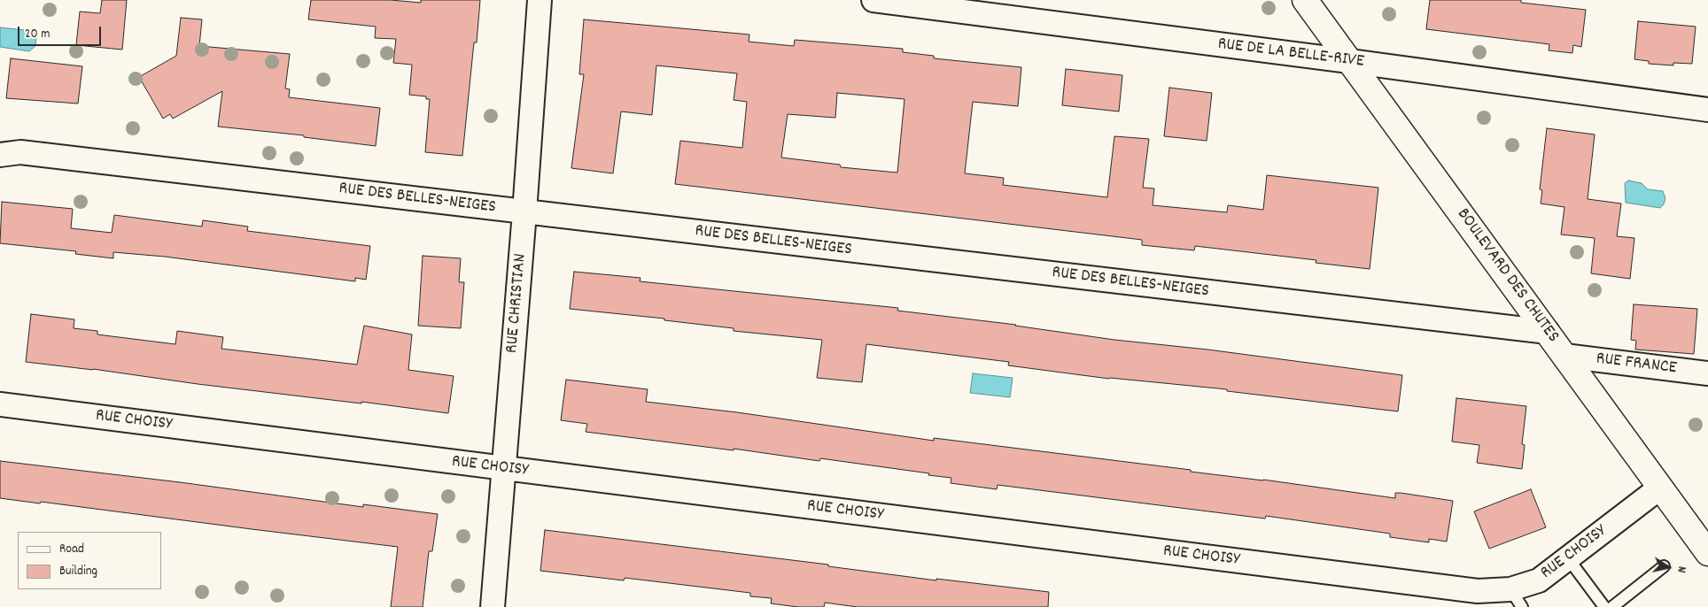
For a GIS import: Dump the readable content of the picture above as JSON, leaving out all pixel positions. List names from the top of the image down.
{
  "streets": {
    "street": [
      "RUE DE LA BELLE-RIVE",
      "RUE DES BELLES-NEIGES",
      "BOULEVARD DES CHUTES",
      "RUE CHRISTIAN",
      "RUE FRANCE",
      "RUE CHOISY"
    ]
  },
  "crossings": [
    ["RUE DE LA BELLE-RIVE", "BOULEVARD DES CHUTES"],
    ["RUE DES BELLES-NEIGES", "BOULEVARD DES CHUTES"],
    ["RUE DES BELLES-NEIGES", "RUE CHRISTIAN"],
    ["BOULEVARD DES CHUTES", "RUE FRANCE"],
    ["BOULEVARD DES CHUTES", "RUE CHOISY"],
    ["RUE CHRISTIAN", "RUE CHOISY"]
  ],
  "legend": ["Road", "Building"],
  "scale_bar": "20 m",
  "north": "right"
}
